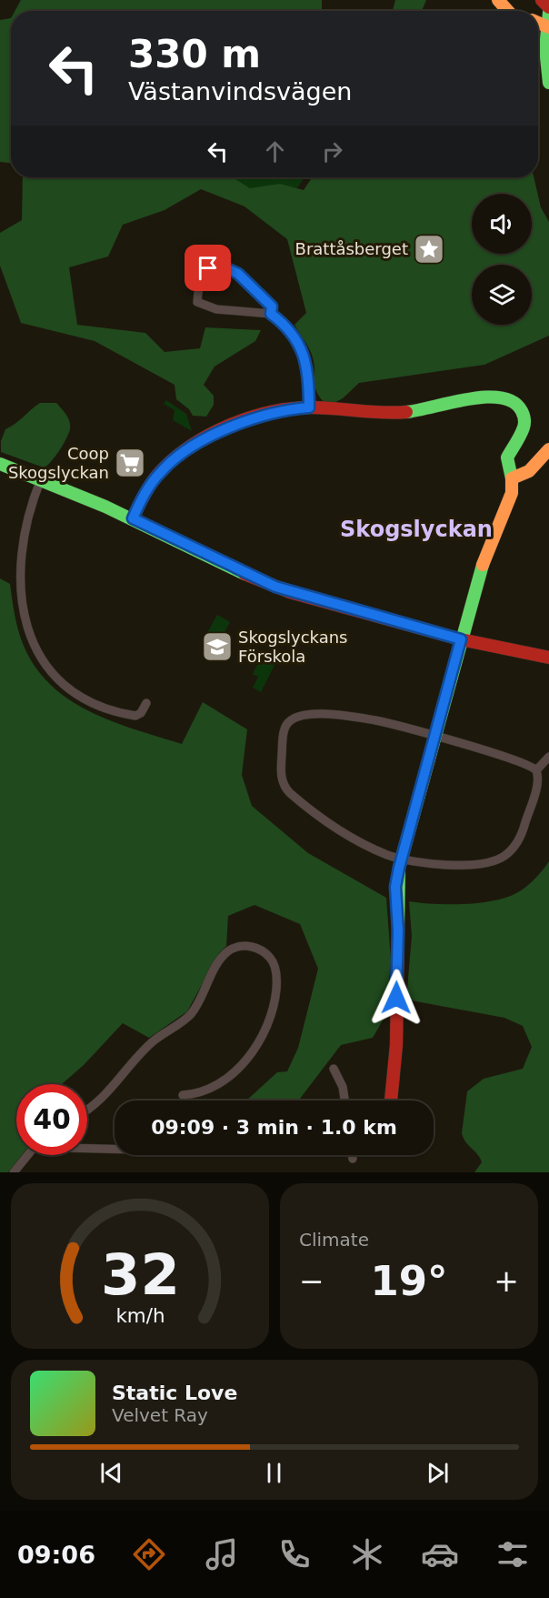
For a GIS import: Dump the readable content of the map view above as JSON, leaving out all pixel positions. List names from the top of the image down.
{
  "districts": ["Skogslyckan"],
  "places": {
    "place": ["Brattåsberget"],
    "supermarket": ["Coop Skogslyckan"],
    "school or university": ["Skogslyckans Förskola"]
  },
  "page": {
    "turn": ["330 m", "Västanvindsvägen"],
    "limit": "40",
    "trip": "09:09 · 3 min · 1.0 km",
    "tile": "Climate",
    "heat": ["−", "19°", "+"],
    "song": ["Static Love", "Velvet Ray"],
    "tabs": "09:06",
    "gauge": ["32", "km/h"]
  }
}
